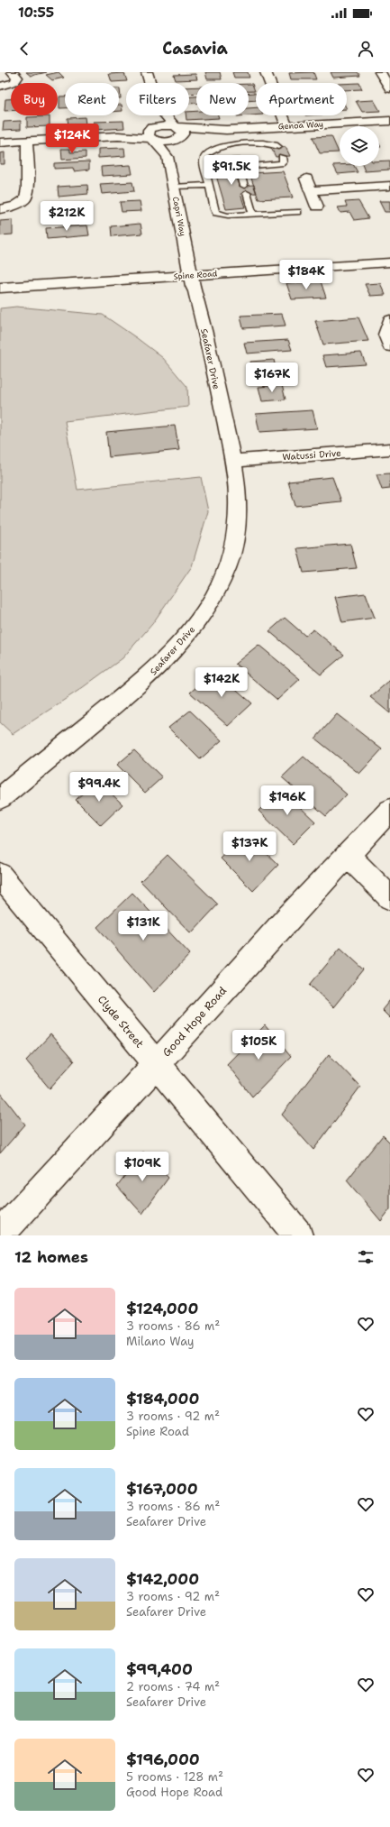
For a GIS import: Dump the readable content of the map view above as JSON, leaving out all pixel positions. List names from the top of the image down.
{
  "streets": {
    "street": [
      "Genoa Way",
      "Capri Way",
      "Spine Road",
      "Seafarer Drive",
      "Watussi Drive",
      "Clyde Street",
      "Good Hope Road"
    ]
  },
  "crossings": [
    ["Capri Way", "Spine Road"],
    ["Capri Way", "Seafarer Drive"],
    ["Spine Road", "Seafarer Drive"],
    ["Seafarer Drive", "Watussi Drive"],
    ["Clyde Street", "Good Hope Road"]
  ],
  "page": {
    "status": "10:55",
    "header": "Casavia",
    "chip": [
      "Buy",
      "Rent",
      "Filters",
      "New",
      "Apartment"
    ],
    "price": [
      "$124K",
      "$91.5K",
      "$212K",
      "$184K",
      "$167K",
      "$142K",
      "$99.4K",
      "$196K",
      "$137K",
      "$131K",
      "$105K",
      "$109K"
    ],
    "heading": "12 homes",
    "list": [
      {
        "name": "$124,000",
        "note": "3 rooms · 86 m² · Milano Way"
      },
      {
        "name": "$184,000",
        "note": "3 rooms · 92 m² · Spine Road"
      },
      {
        "name": "$167,000",
        "note": "3 rooms · 86 m² · Seafarer Drive"
      },
      {
        "name": "$142,000",
        "note": "3 rooms · 92 m² · Seafarer Drive"
      },
      {
        "name": "$99,400",
        "note": "2 rooms · 74 m² · Seafarer Drive"
      },
      {
        "name": "$196,000",
        "note": "5 rooms · 128 m² · Good Hope Road"
      }
    ]
  }
}
